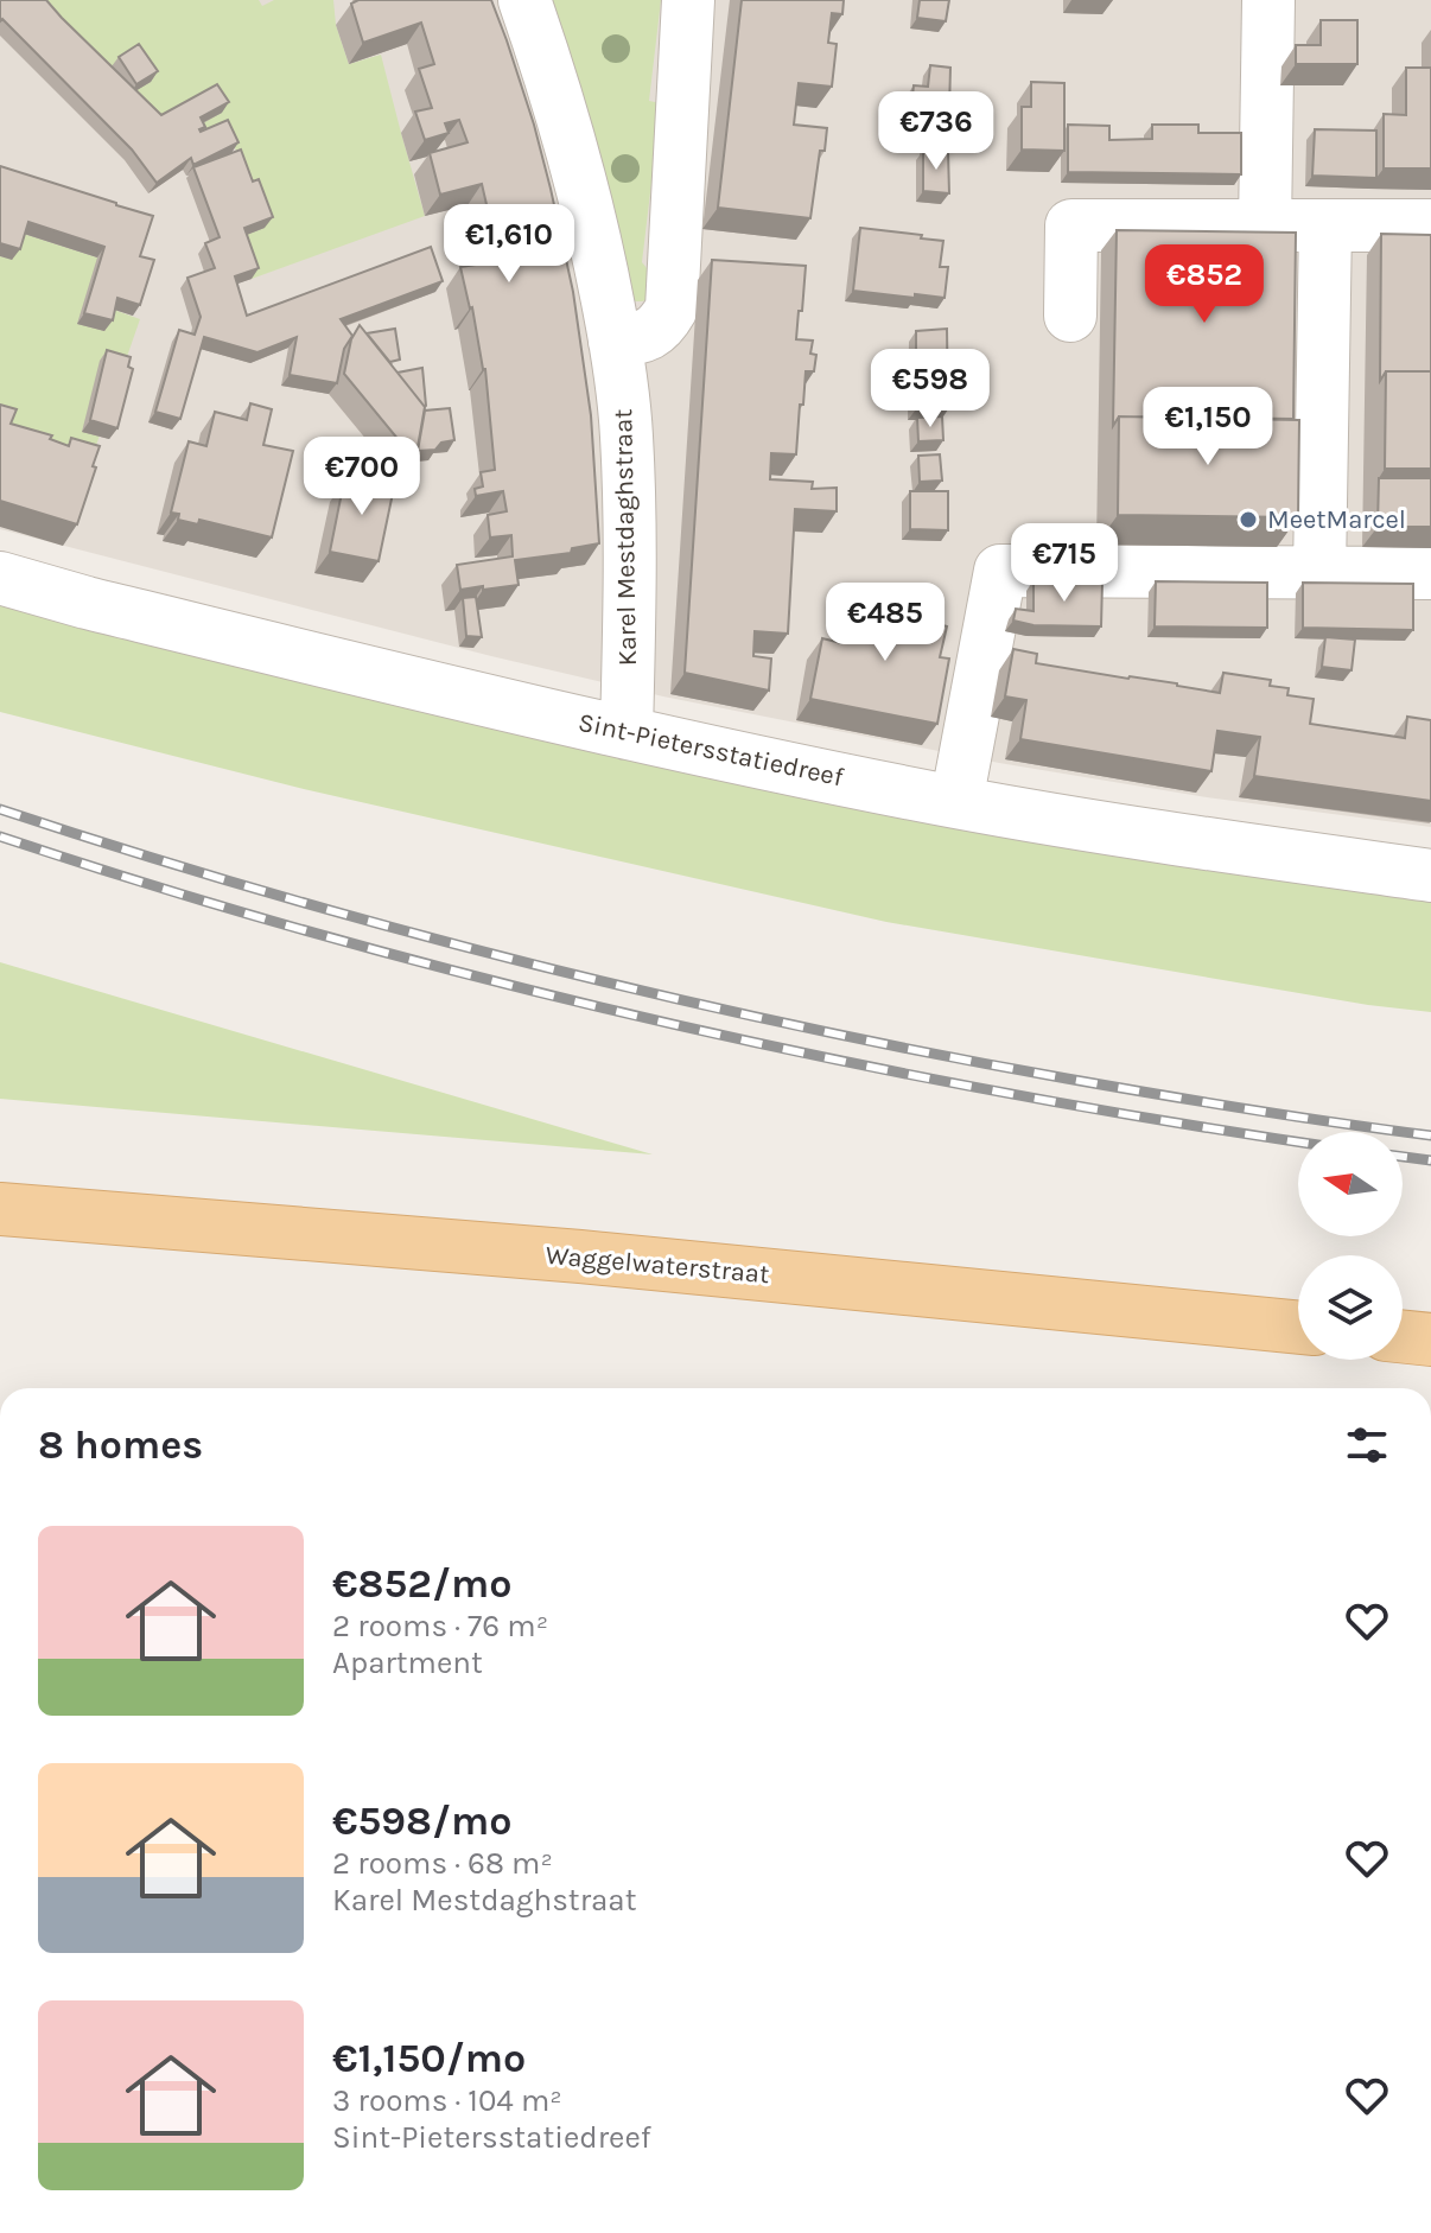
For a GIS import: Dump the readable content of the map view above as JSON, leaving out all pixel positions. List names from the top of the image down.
{
  "streets": {
    "main road": ["Waggelwaterstraat"],
    "street": ["Karel Mestdaghstraat", "Sint-Pietersstatiedreef"]
  },
  "crossings": [
    ["Karel Mestdaghstraat", "Sint-Pietersstatiedreef"]
  ],
  "places": ["MeetMarcel"],
  "north": "left",
  "page": {
    "price": [
      "€736",
      "€1,610",
      "€852",
      "€598",
      "€1,150",
      "€700",
      "€715",
      "€485"
    ],
    "heading": "8 homes",
    "list": [
      {
        "name": "€852/mo",
        "note": "2 rooms · 76 m² · Apartment"
      },
      {
        "name": "€598/mo",
        "note": "2 rooms · 68 m² · Karel Mestdaghstraat"
      },
      {
        "name": "€1,150/mo",
        "note": "3 rooms · 104 m² · Sint-Pietersstatiedreef"
      }
    ]
  }
}
